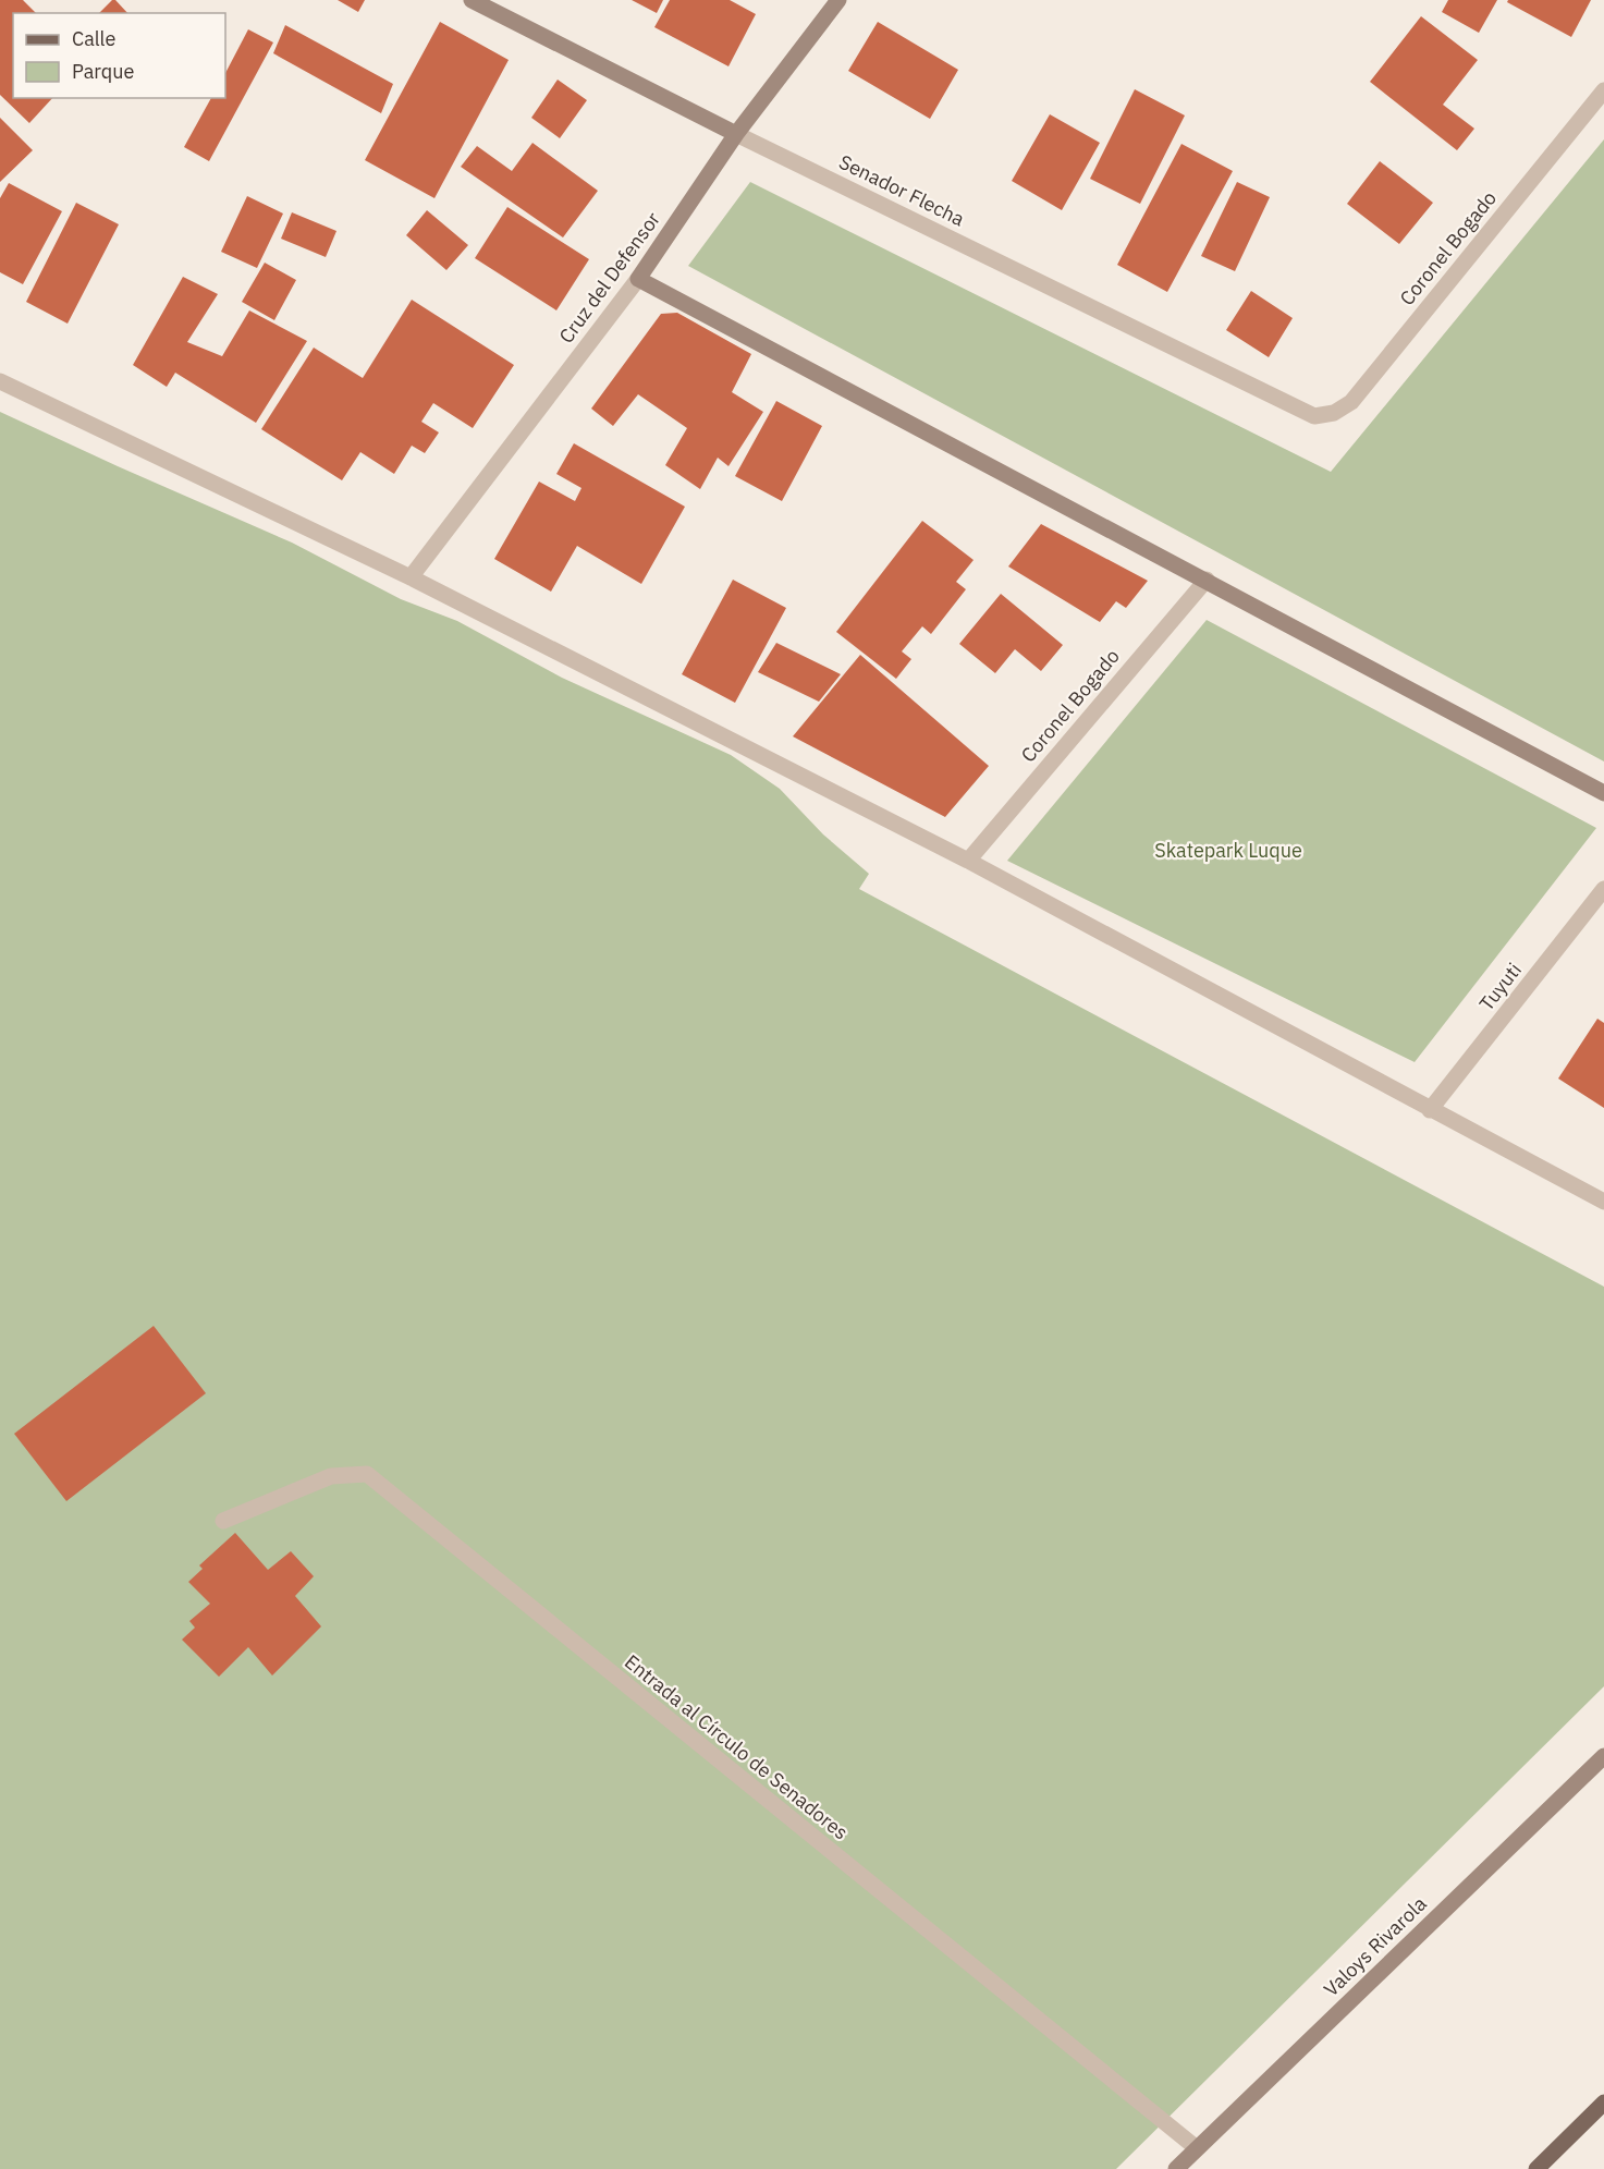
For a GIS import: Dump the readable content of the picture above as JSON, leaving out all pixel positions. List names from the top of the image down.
{
  "streets": {
    "street": [
      "Senador Flecha",
      "Coronel Bogado",
      "Cruz del Defensor",
      "Tuyuti",
      "Entrada al Círculo de Senadores",
      "Valoys Rivarola"
    ]
  },
  "crossings": [
    ["Senador Flecha", "Coronel Bogado"],
    ["Senador Flecha", "Cruz del Defensor"],
    ["Entrada al Círculo de Senadores", "Valoys Rivarola"]
  ],
  "parks": ["Skatepark Luque"],
  "legend": ["Calle", "Parque"]
}
